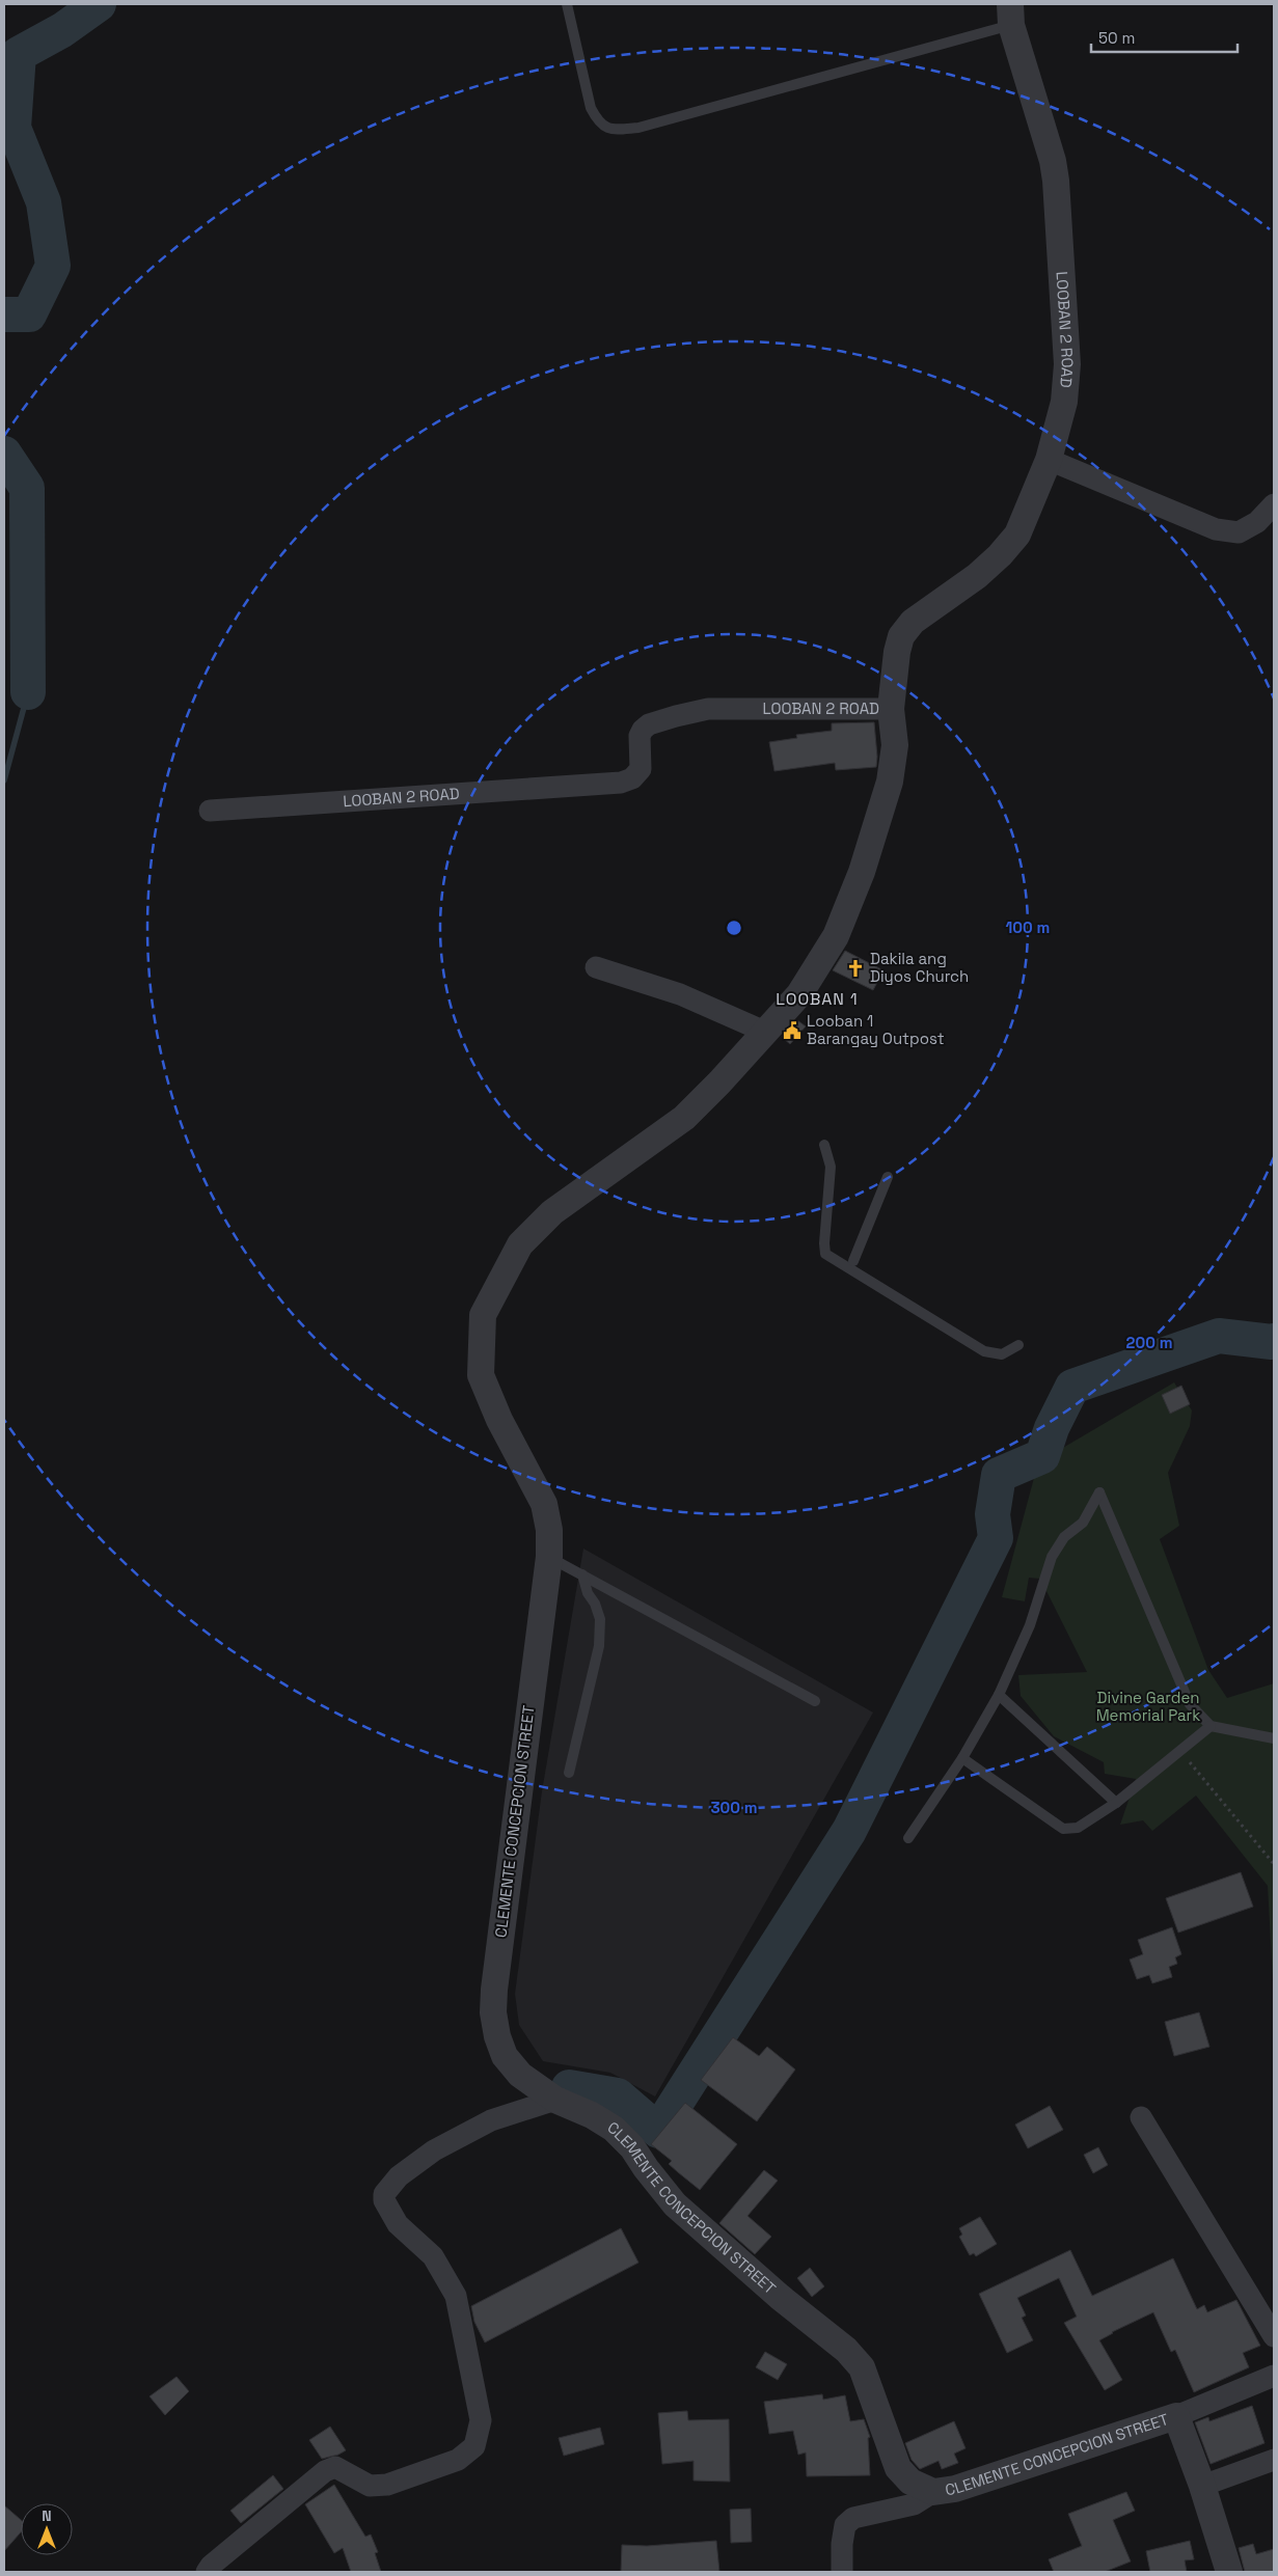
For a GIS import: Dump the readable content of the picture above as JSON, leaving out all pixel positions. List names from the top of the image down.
{
  "streets": {
    "street": ["LOOBAN 2 ROAD", "CLEMENTE CONCEPCION STREET"]
  },
  "crossings": [
    ["LOOBAN 2 ROAD", "CLEMENTE CONCEPCION STREET"]
  ],
  "districts": ["LOOBAN 1"],
  "parks": ["Divine Garden Memorial Park"],
  "places": {
    "church": ["Dakila ang Diyos Church"],
    "public building": ["Looban 1 Barangay Outpost"]
  },
  "scale_bar": "50 m",
  "north": "top",
  "rings": ["100 m", "200 m", "300 m"]
}
